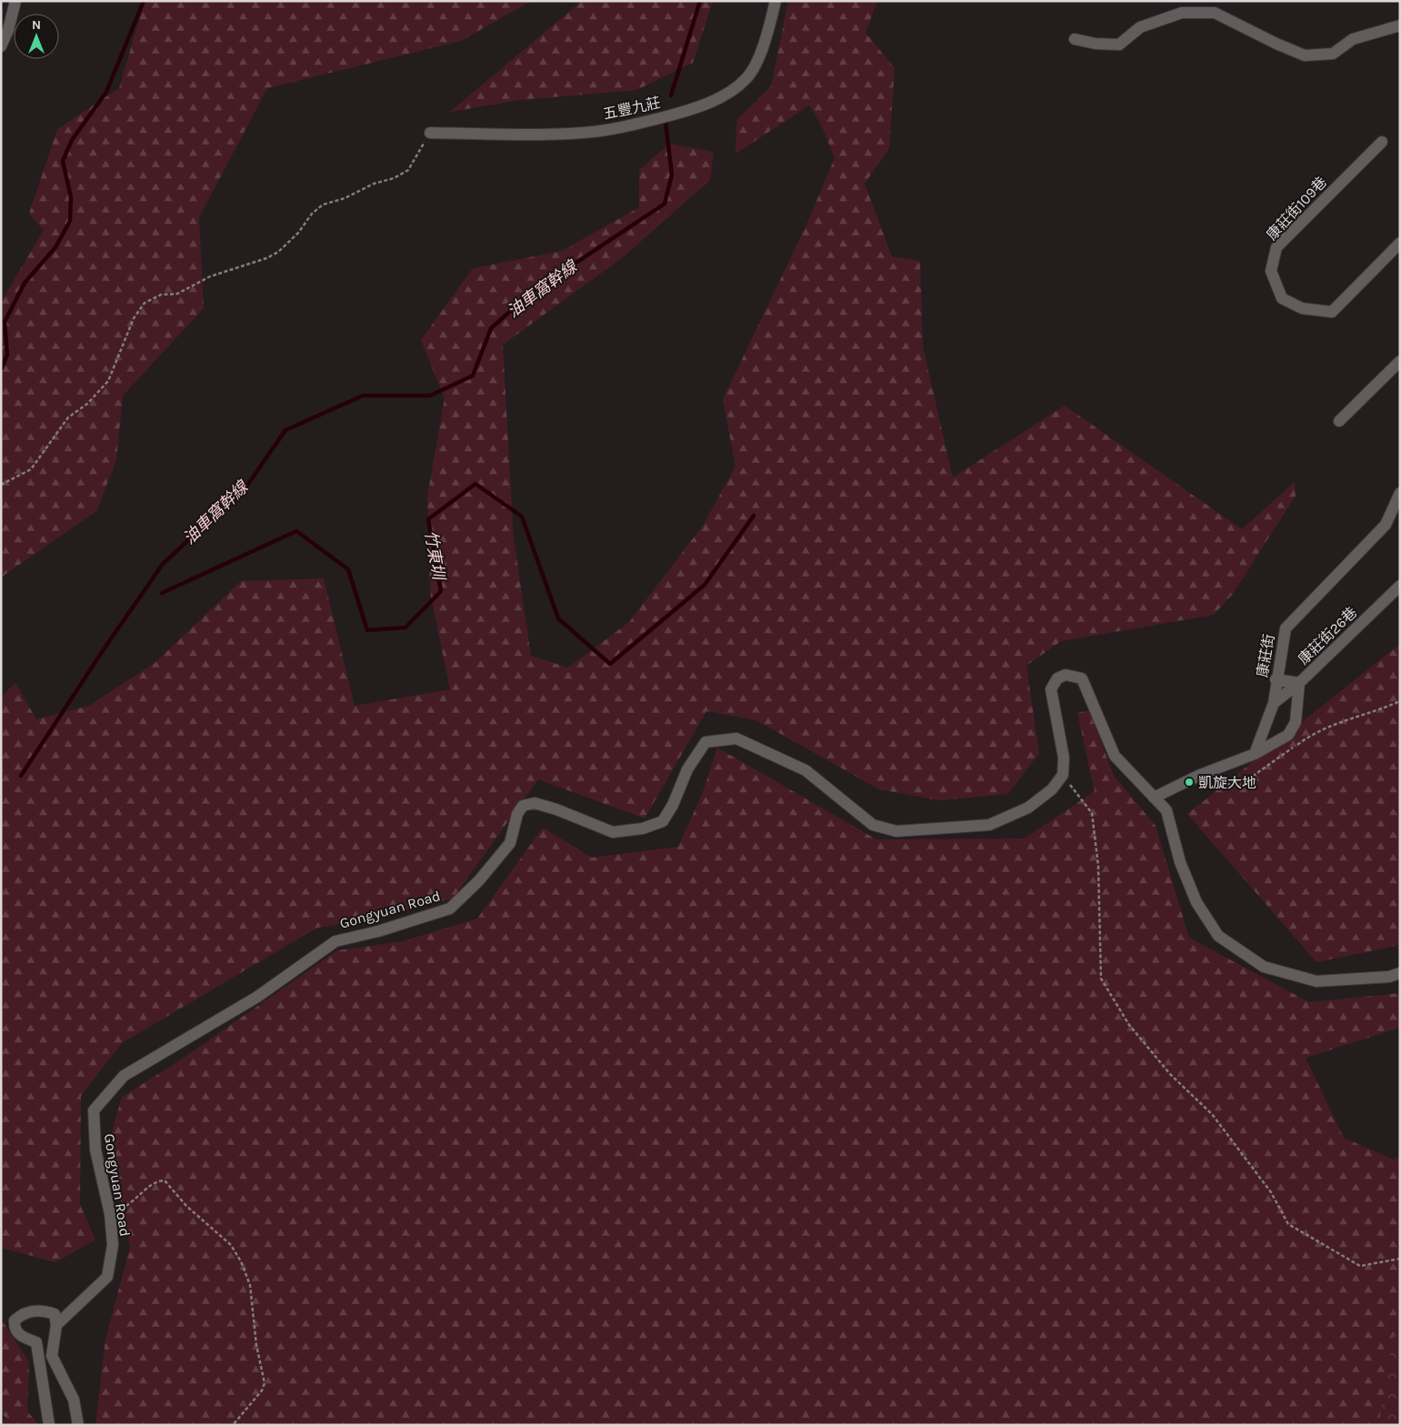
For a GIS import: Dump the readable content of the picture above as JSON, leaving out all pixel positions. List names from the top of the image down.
{
  "streets": {
    "street": [
      "五豐九莊",
      "康莊街109巷",
      "康莊街26巷",
      "康莊街",
      "Gongyuan Road"
    ]
  },
  "crossings": [
    ["康莊街26巷", "康莊街"]
  ],
  "water": ["油車窩幹線", "竹東圳"],
  "places": ["凱旋大地"],
  "north": "top"
}
